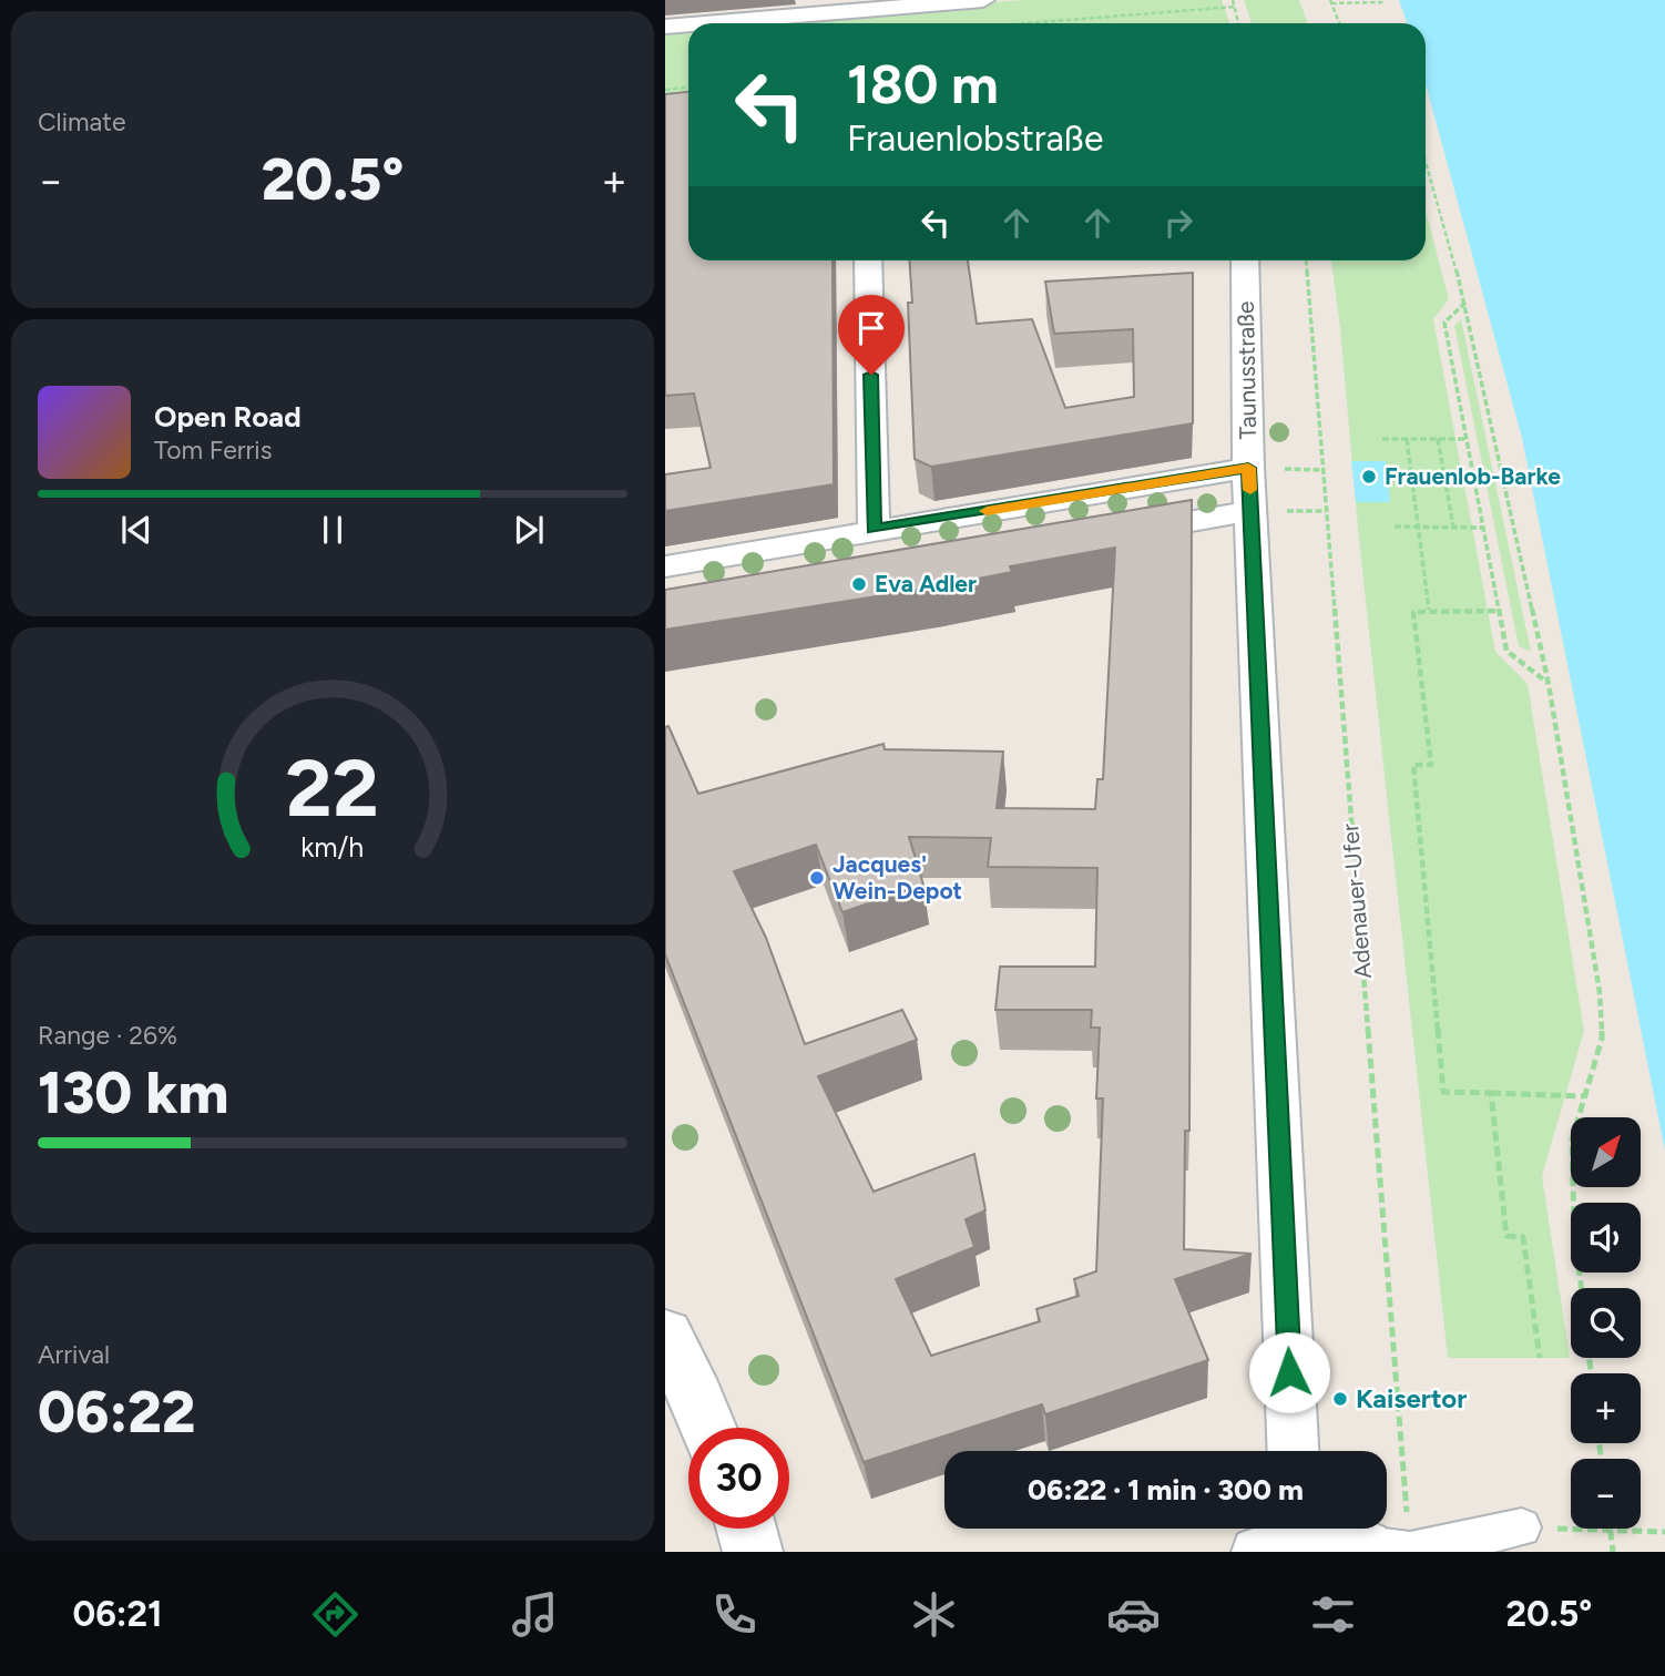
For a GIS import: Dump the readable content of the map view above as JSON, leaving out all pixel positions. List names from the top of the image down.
{
  "streets": {
    "street": ["Taunusstraße"],
    "path": ["Adenauer-Ufer"]
  },
  "places": [
    "Frauenlob-Barke",
    "Eva Adler",
    "Jacques' Wein-Depot",
    "Kaisertor"
  ],
  "north": "top right",
  "page": {
    "tile": [
      "Climate",
      ["Range · 26%", "130 km"],
      ["Arrival", "06:22"]
    ],
    "turn": ["180 m", "Frauenlobstraße"],
    "heat": ["−", "20.5°", "+"],
    "song": ["Open Road", "Tom Ferris"],
    "map_buttons": ["+", "−"],
    "limit": "30",
    "trip": "06:22 · 1 min · 300 m",
    "tabs": ["06:21", "20.5°"],
    "gauge": ["22", "km/h"]
  }
}
